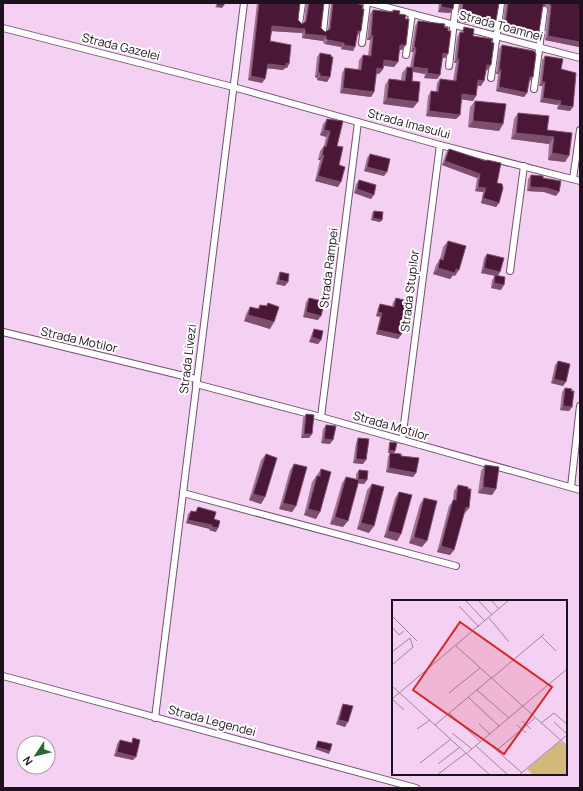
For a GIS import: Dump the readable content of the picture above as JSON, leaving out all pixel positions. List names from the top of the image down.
{
  "streets": {
    "street": [
      "Strada Toamnei",
      "Strada Gazelei",
      "Strada Imasului",
      "Strada Rampei",
      "Strada Stupilor",
      "Strada Motilor",
      "Strada Livezi",
      "Strada Legendei"
    ]
  },
  "crossings": [
    ["Strada Gazelei", "Strada Imasului"],
    ["Strada Gazelei", "Strada Livezi"],
    ["Strada Imasului", "Strada Rampei"],
    ["Strada Imasului", "Strada Stupilor"],
    ["Strada Imasului", "Strada Livezi"],
    ["Strada Rampei", "Strada Motilor"],
    ["Strada Stupilor", "Strada Motilor"],
    ["Strada Motilor", "Strada Livezi"],
    ["Strada Livezi", "Strada Legendei"]
  ],
  "north": "bottom left"
}
